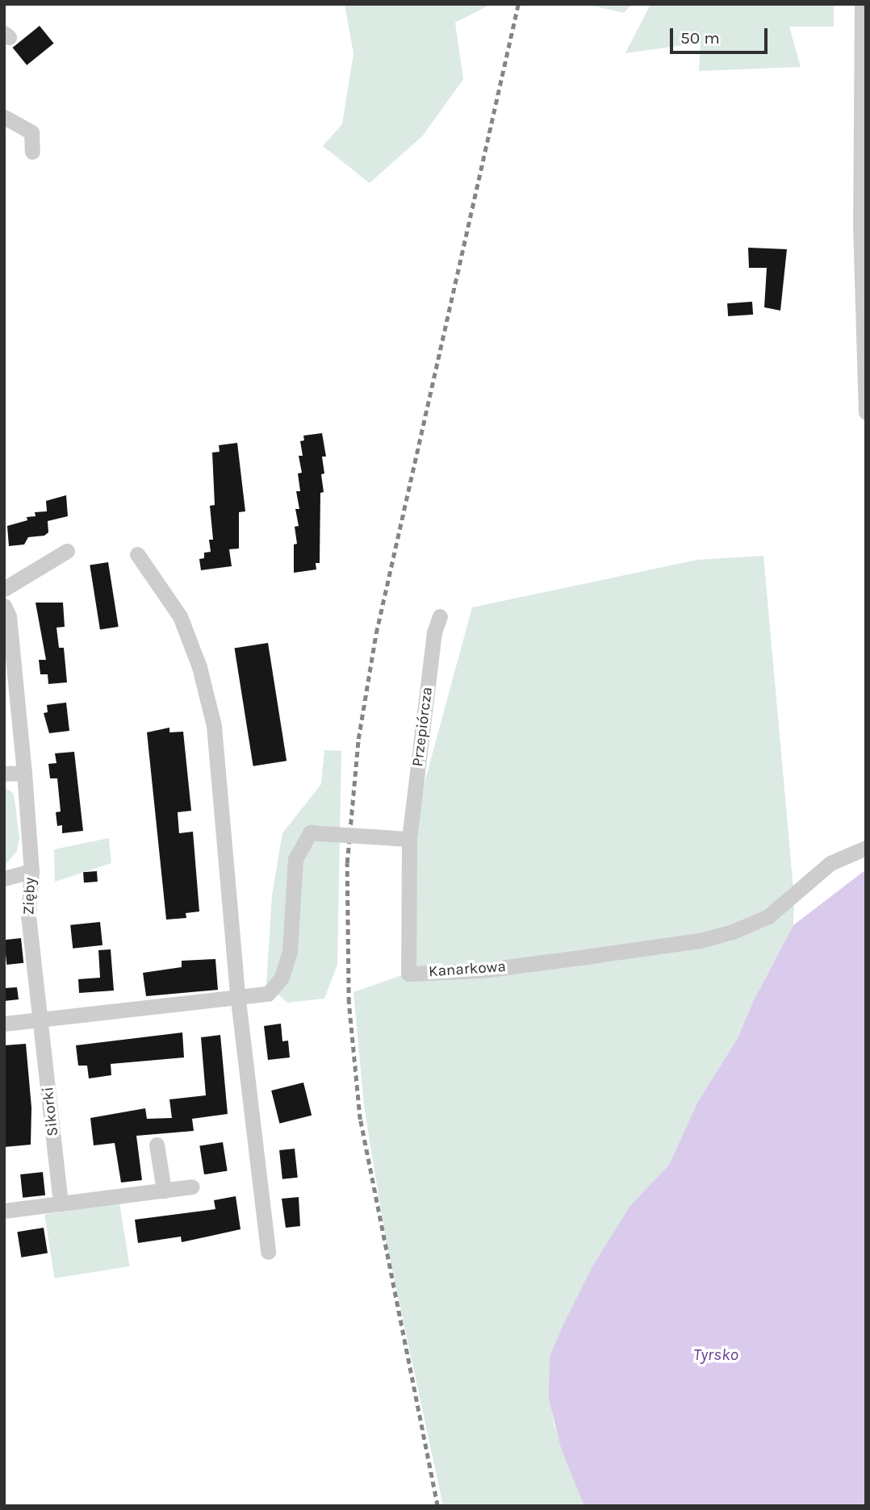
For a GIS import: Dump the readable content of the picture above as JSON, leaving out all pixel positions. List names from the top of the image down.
{
  "streets": {
    "street": [
      "Przepiórcza",
      "Zięby",
      "Kanarkowa",
      "Sikorki"
    ]
  },
  "crossings": [
    ["Przepiórcza", "Kanarkowa"],
    ["Zięby", "Sikorki"]
  ],
  "water": ["Tyrsko"],
  "scale_bar": "50 m"
}
